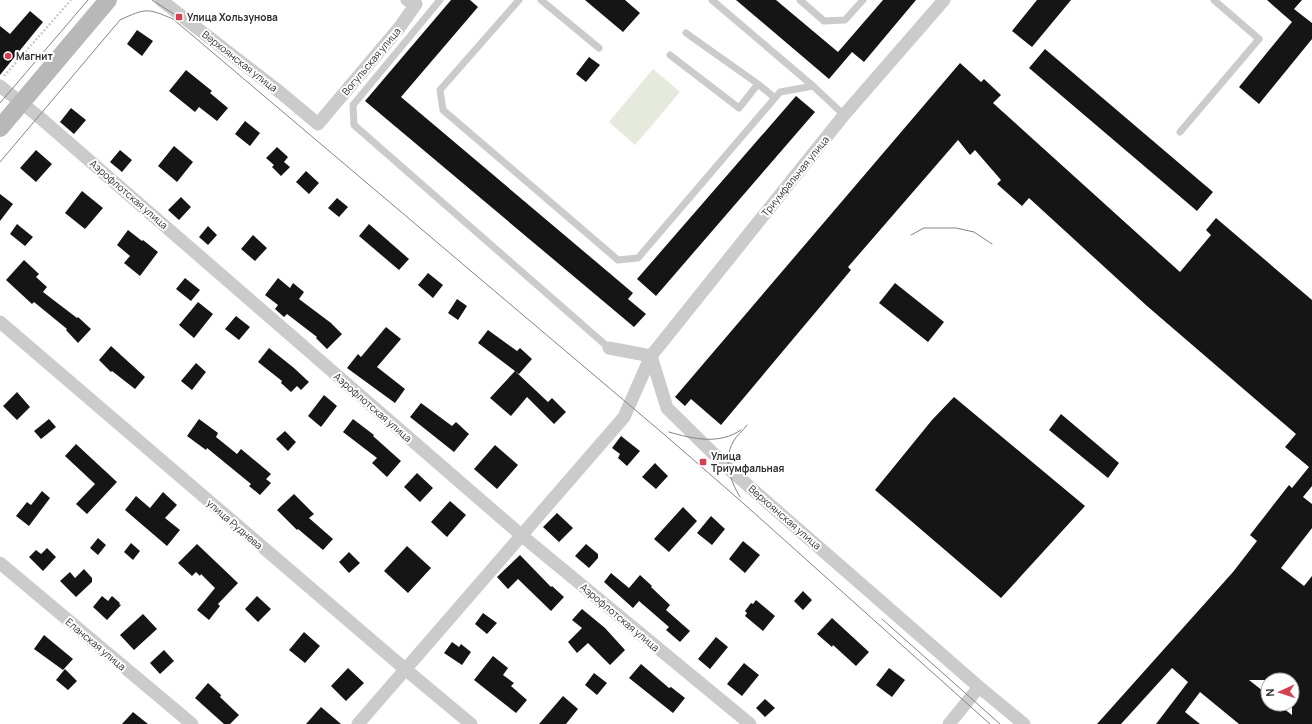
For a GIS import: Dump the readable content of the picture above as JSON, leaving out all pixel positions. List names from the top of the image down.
{
  "streets": {
    "street": [
      "Верхоянская улица",
      "Вогульская улица",
      "Триумфальная улица",
      "Аэрофлотская улица",
      "улица Руднева",
      "Еланская улица"
    ]
  },
  "crossings": [
    ["Верхоянская улица", "Вогульская улица"],
    ["Верхоянская улица", "Триумфальная улица"],
    ["Триумфальная улица", "Аэрофлотская улица"],
    ["Триумфальная улица", "улица Руднева"]
  ],
  "places": {
    "transit": ["Улица Хользунова", "Улица Триумфальная"],
    "other": ["Магнит"]
  },
  "north": "left"
}
